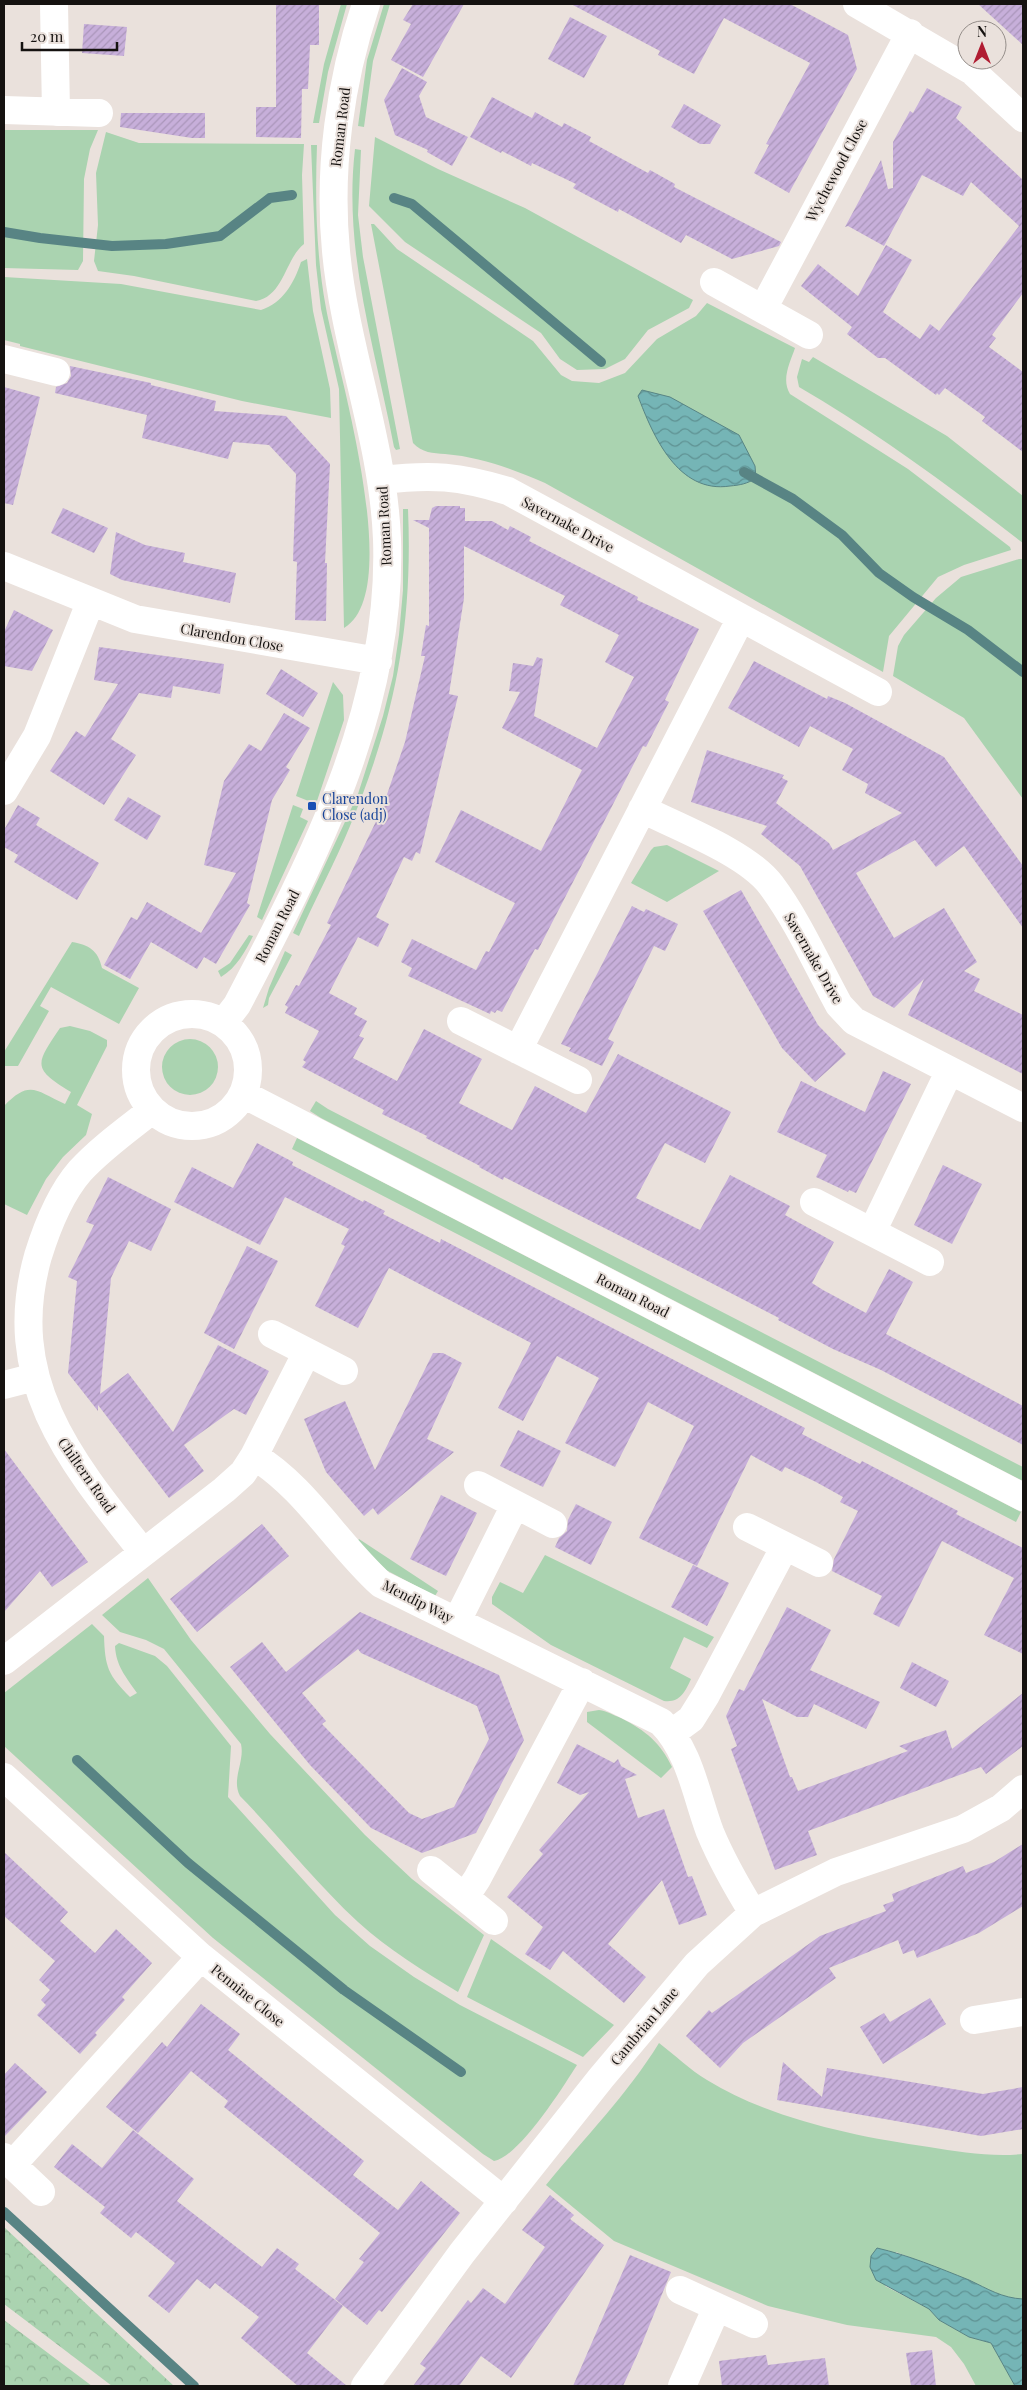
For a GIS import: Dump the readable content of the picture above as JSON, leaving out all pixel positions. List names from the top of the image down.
{
  "streets": {
    "street": [
      "Roman Road",
      "Wychewood Close",
      "Savernake Drive",
      "Clarendon Close",
      "Chiltern Road",
      "Mendip Way",
      "Pennine Close",
      "Cambrian Lane"
    ]
  },
  "crossings": [
    ["Roman Road", "Savernake Drive"],
    ["Roman Road", "Clarendon Close"],
    ["Roman Road", "Chiltern Road"],
    ["Mendip Way", "Cambrian Lane"],
    ["Pennine Close", "Cambrian Lane"]
  ],
  "places": {
    "transit": ["Clarendon Close (adj)"]
  },
  "scale_bar": "20 m",
  "north": "top"
}
